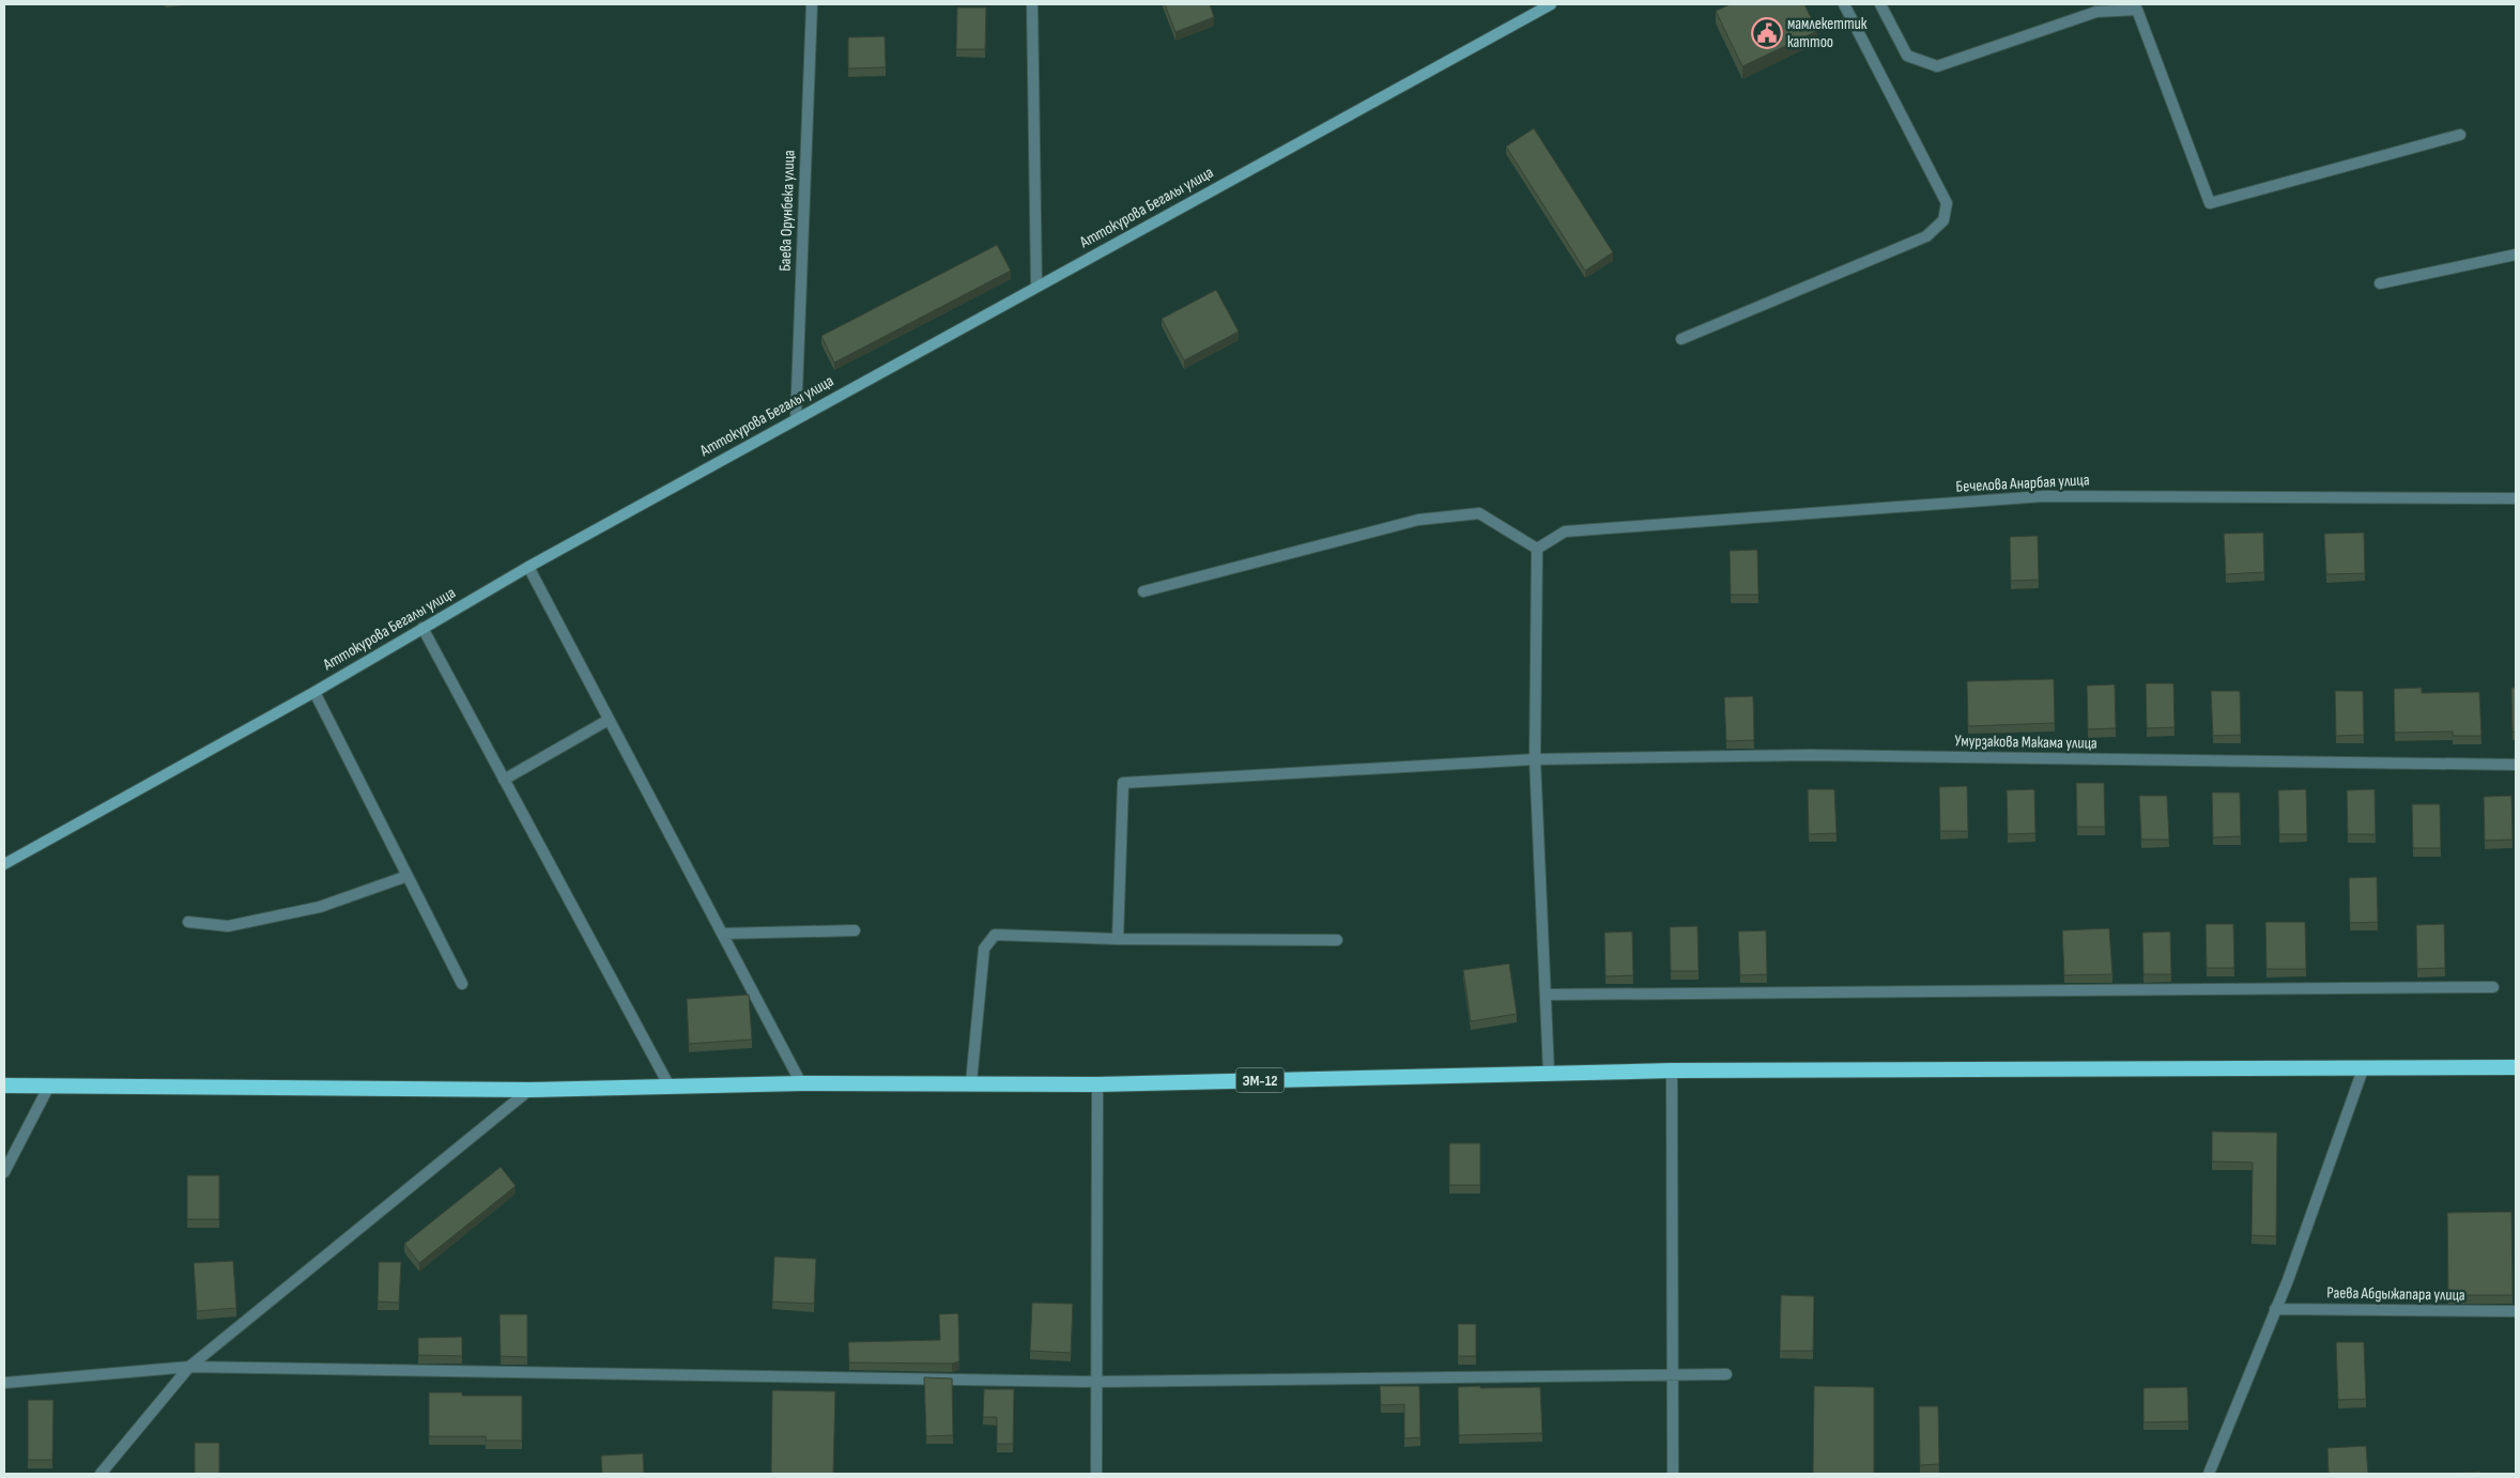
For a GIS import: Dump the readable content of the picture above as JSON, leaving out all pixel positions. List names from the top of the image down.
{
  "streets": {
    "highway": ["ЭМ-12"],
    "main road": ["Аттокурова Бегалы улица"],
    "street": [
      "Баева Орунбека улица",
      "Бечелова Анарбая улица",
      "Умурзакова Макама улица",
      "Раева Абдыжапара улица"
    ]
  },
  "crossings": [
    ["Аттокурова Бегалы улица", "Баева Орунбека улица"]
  ],
  "places": {
    "public building": ["мамлекеттик каттоо"]
  }
}
